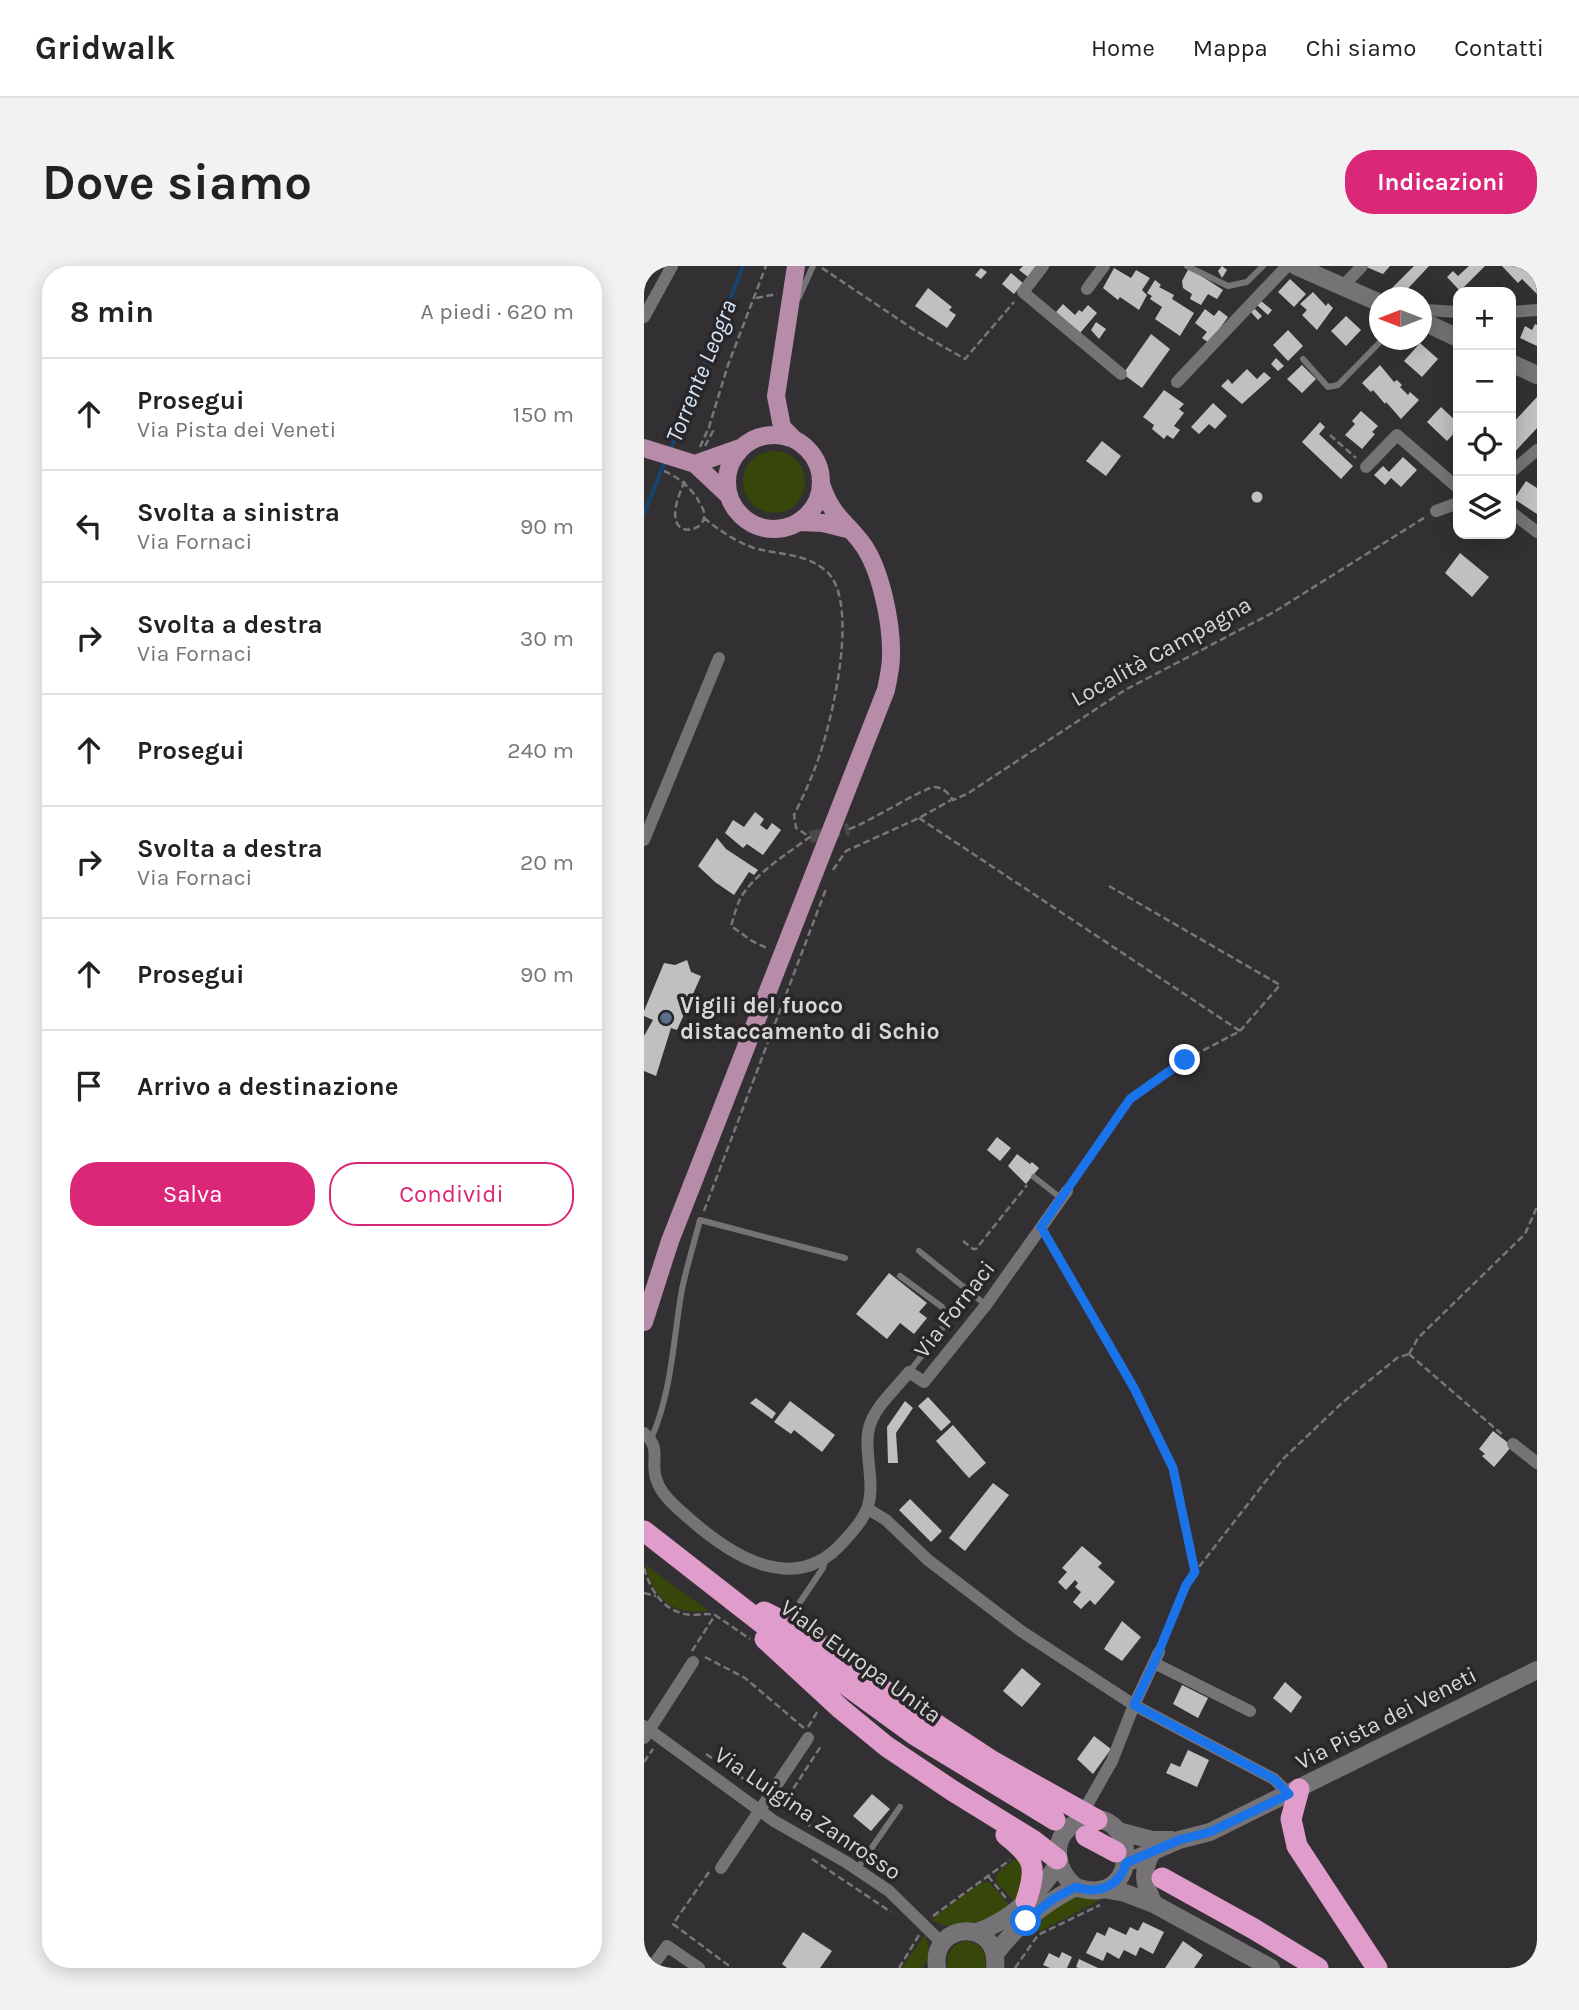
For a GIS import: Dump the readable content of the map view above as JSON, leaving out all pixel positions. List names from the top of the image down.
{
  "streets": {
    "highway": ["Viale Europa Unita"],
    "street": ["Via Fornaci", "Via Pista dei Veneti", "Via Luigina Zanrosso"],
    "path": ["Località Campagna"]
  },
  "water": ["Torrente Leogra"],
  "places": ["Vigili del fuoco distaccamento di Schio"],
  "north": "left",
  "page": {
    "header": "Gridwalk",
    "nav": [
      "Home",
      "Mappa",
      "Chi siamo",
      "Contatti"
    ],
    "buttons": [
      "Indicazioni",
      ["Salva", "Condividi"]
    ],
    "title": "Dove siamo",
    "heading": ["8 min", "A piedi · 620 m"],
    "map_buttons": ["+", "−"],
    "list": [
      ["Prosegui", "Via Pista dei Veneti", "150 m"],
      ["Svolta a sinistra", "Via Fornaci", "90 m"],
      ["Svolta a destra", "Via Fornaci", "30 m"],
      ["Prosegui", "240 m"],
      ["Svolta a destra", "Via Fornaci", "20 m"],
      ["Prosegui", "90 m"],
      "Arrivo a destinazione"
    ]
  }
}
